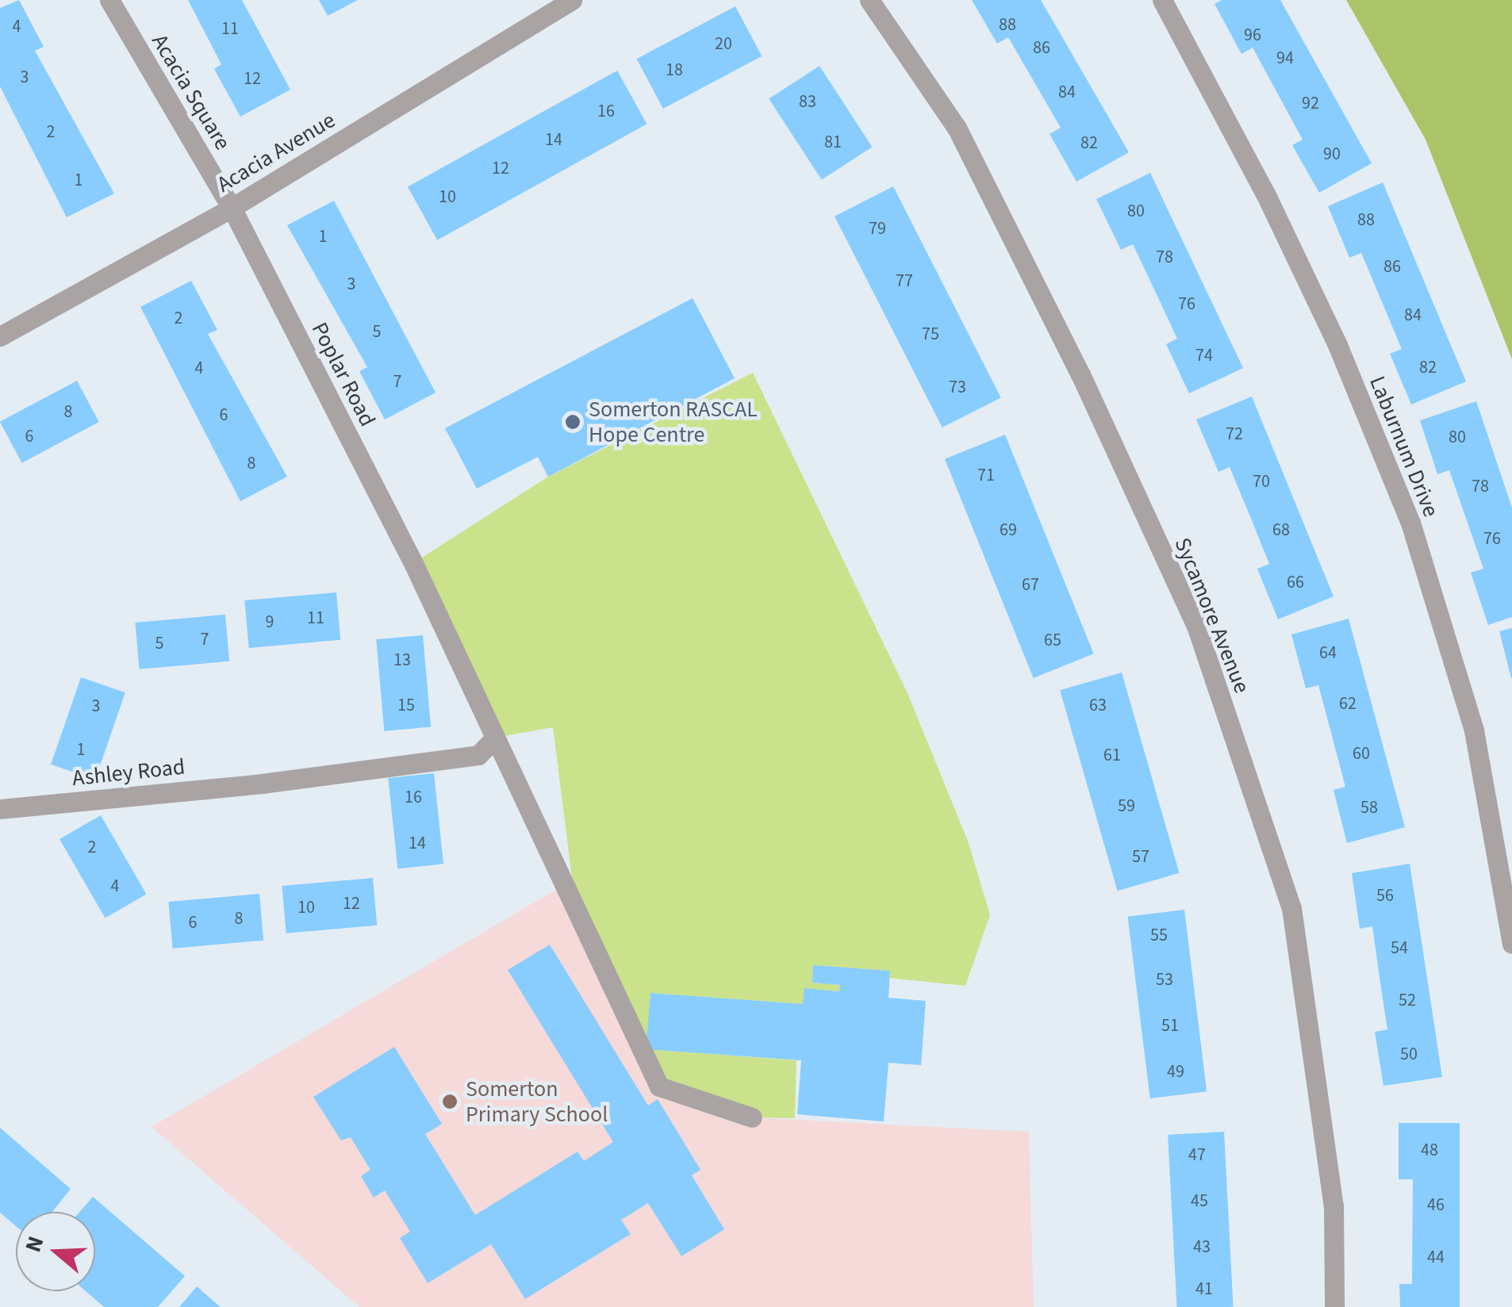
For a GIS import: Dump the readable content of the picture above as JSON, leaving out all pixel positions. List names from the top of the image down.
{
  "streets": {
    "street": [
      "Acacia Square",
      "Acacia Avenue",
      "Poplar Road",
      "Laburnum Drive",
      "Sycamore Avenue",
      "Ashley Road"
    ]
  },
  "crossings": [
    ["Acacia Square", "Acacia Avenue"],
    ["Acacia Square", "Poplar Road"],
    ["Acacia Avenue", "Poplar Road"],
    ["Poplar Road", "Ashley Road"]
  ],
  "places": ["Somerton RASCAL Hope Centre", "Somerton Primary School"],
  "house_numbers": [
    "88",
    "4",
    "11",
    "96",
    "20",
    "86",
    "94",
    "18",
    "3",
    "12",
    "84",
    "83",
    "92",
    "16",
    "2",
    "14",
    "81",
    "82",
    "90",
    "12",
    "1",
    "10",
    "80",
    "88",
    "79",
    "1",
    "78",
    "86",
    "77",
    "3",
    "76",
    "84",
    "2",
    "5",
    "75",
    "74",
    "82",
    "4",
    "7",
    "73",
    "8",
    "6",
    "72",
    "6",
    "80",
    "8",
    "71",
    "70",
    "78",
    "69",
    "68",
    "76",
    "66",
    "67",
    "11",
    "9",
    "7",
    "65",
    "5",
    "64",
    "13",
    "62",
    "15",
    "63",
    "3",
    "1",
    "60",
    "61",
    "16",
    "59",
    "58",
    "14",
    "2",
    "57",
    "4",
    "56",
    "12",
    "10",
    "8",
    "6",
    "55",
    "54",
    "53",
    "52",
    "51",
    "50",
    "49",
    "48",
    "47",
    "45",
    "46",
    "43",
    "44",
    "41"
  ],
  "north": "left"
}
